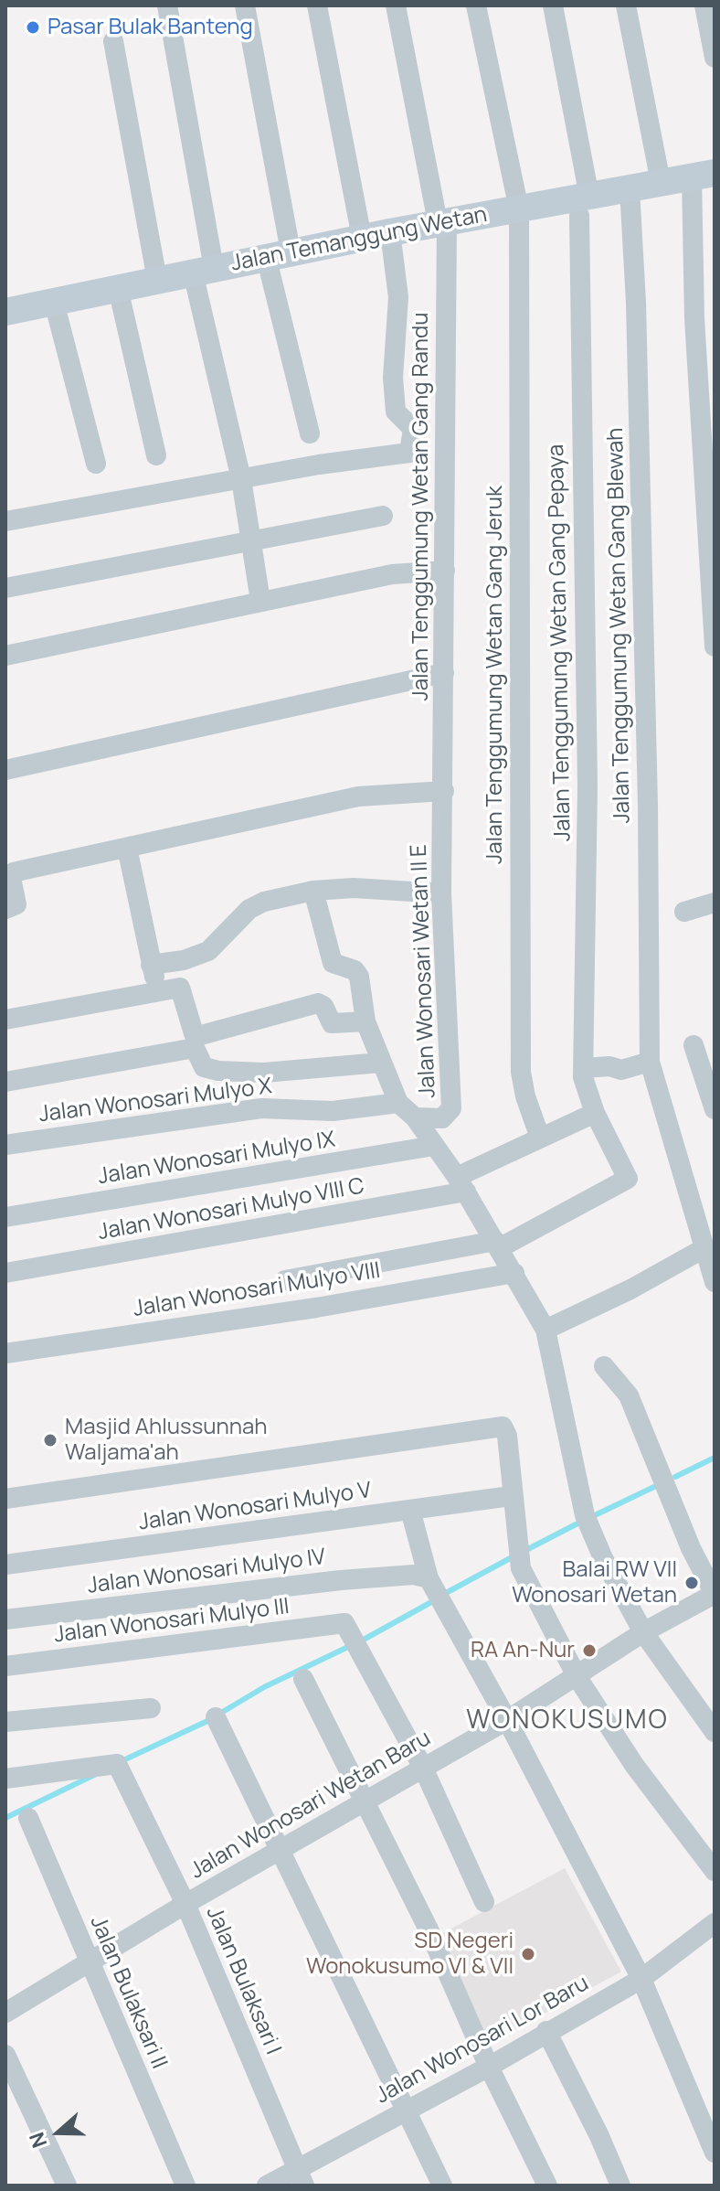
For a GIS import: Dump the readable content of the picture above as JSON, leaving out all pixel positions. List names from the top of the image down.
{
  "streets": {
    "street": [
      "Jalan Temanggung Wetan",
      "Jalan Tenggumung Wetan Gang Randu",
      "Jalan Tenggumung Wetan Gang Blewah",
      "Jalan Tenggumung Wetan Gang Pepaya",
      "Jalan Tenggumung Wetan Gang Jeruk",
      "Jalan Wonosari Wetan II E",
      "Jalan Wonosari Mulyo X",
      "Jalan Wonosari Mulyo IX",
      "Jalan Wonosari Mulyo VIII C",
      "Jalan Wonosari Mulyo VIII",
      "Jalan Wonosari Mulyo V",
      "Jalan Wonosari Mulyo IV",
      "Jalan Wonosari Mulyo III",
      "Jalan Wonosari Wetan Baru",
      "Jalan Bulaksari I",
      "Jalan Bulaksari II",
      "Jalan Wonosari Lor Baru"
    ]
  },
  "crossings": [
    ["Jalan Temanggung Wetan", "Jalan Tenggumung Wetan Gang Randu"],
    ["Jalan Temanggung Wetan", "Jalan Tenggumung Wetan Gang Blewah"],
    ["Jalan Temanggung Wetan", "Jalan Tenggumung Wetan Gang Pepaya"],
    ["Jalan Temanggung Wetan", "Jalan Tenggumung Wetan Gang Jeruk"],
    ["Jalan Tenggumung Wetan Gang Randu", "Jalan Wonosari Wetan II E"],
    ["Jalan Tenggumung Wetan Gang Pepaya", "Jalan Wonosari Mulyo VIII C"],
    ["Jalan Tenggumung Wetan Gang Jeruk", "Jalan Wonosari Mulyo VIII C"],
    ["Jalan Wonosari Mulyo III", "Jalan Wonosari Wetan Baru"],
    ["Jalan Wonosari Wetan Baru", "Jalan Bulaksari I"],
    ["Jalan Wonosari Wetan Baru", "Jalan Bulaksari II"],
    ["Jalan Bulaksari I", "Jalan Wonosari Lor Baru"]
  ],
  "districts": ["WONOKUSUMO"],
  "places": [
    "Pasar Bulak Banteng",
    "Masjid Ahlussunnah Waljama'ah",
    "Balai RW VII Wonosari Wetan",
    "RA An-Nur",
    "SD Negeri Wonokusumo VI & VII"
  ],
  "north": "left"
}
